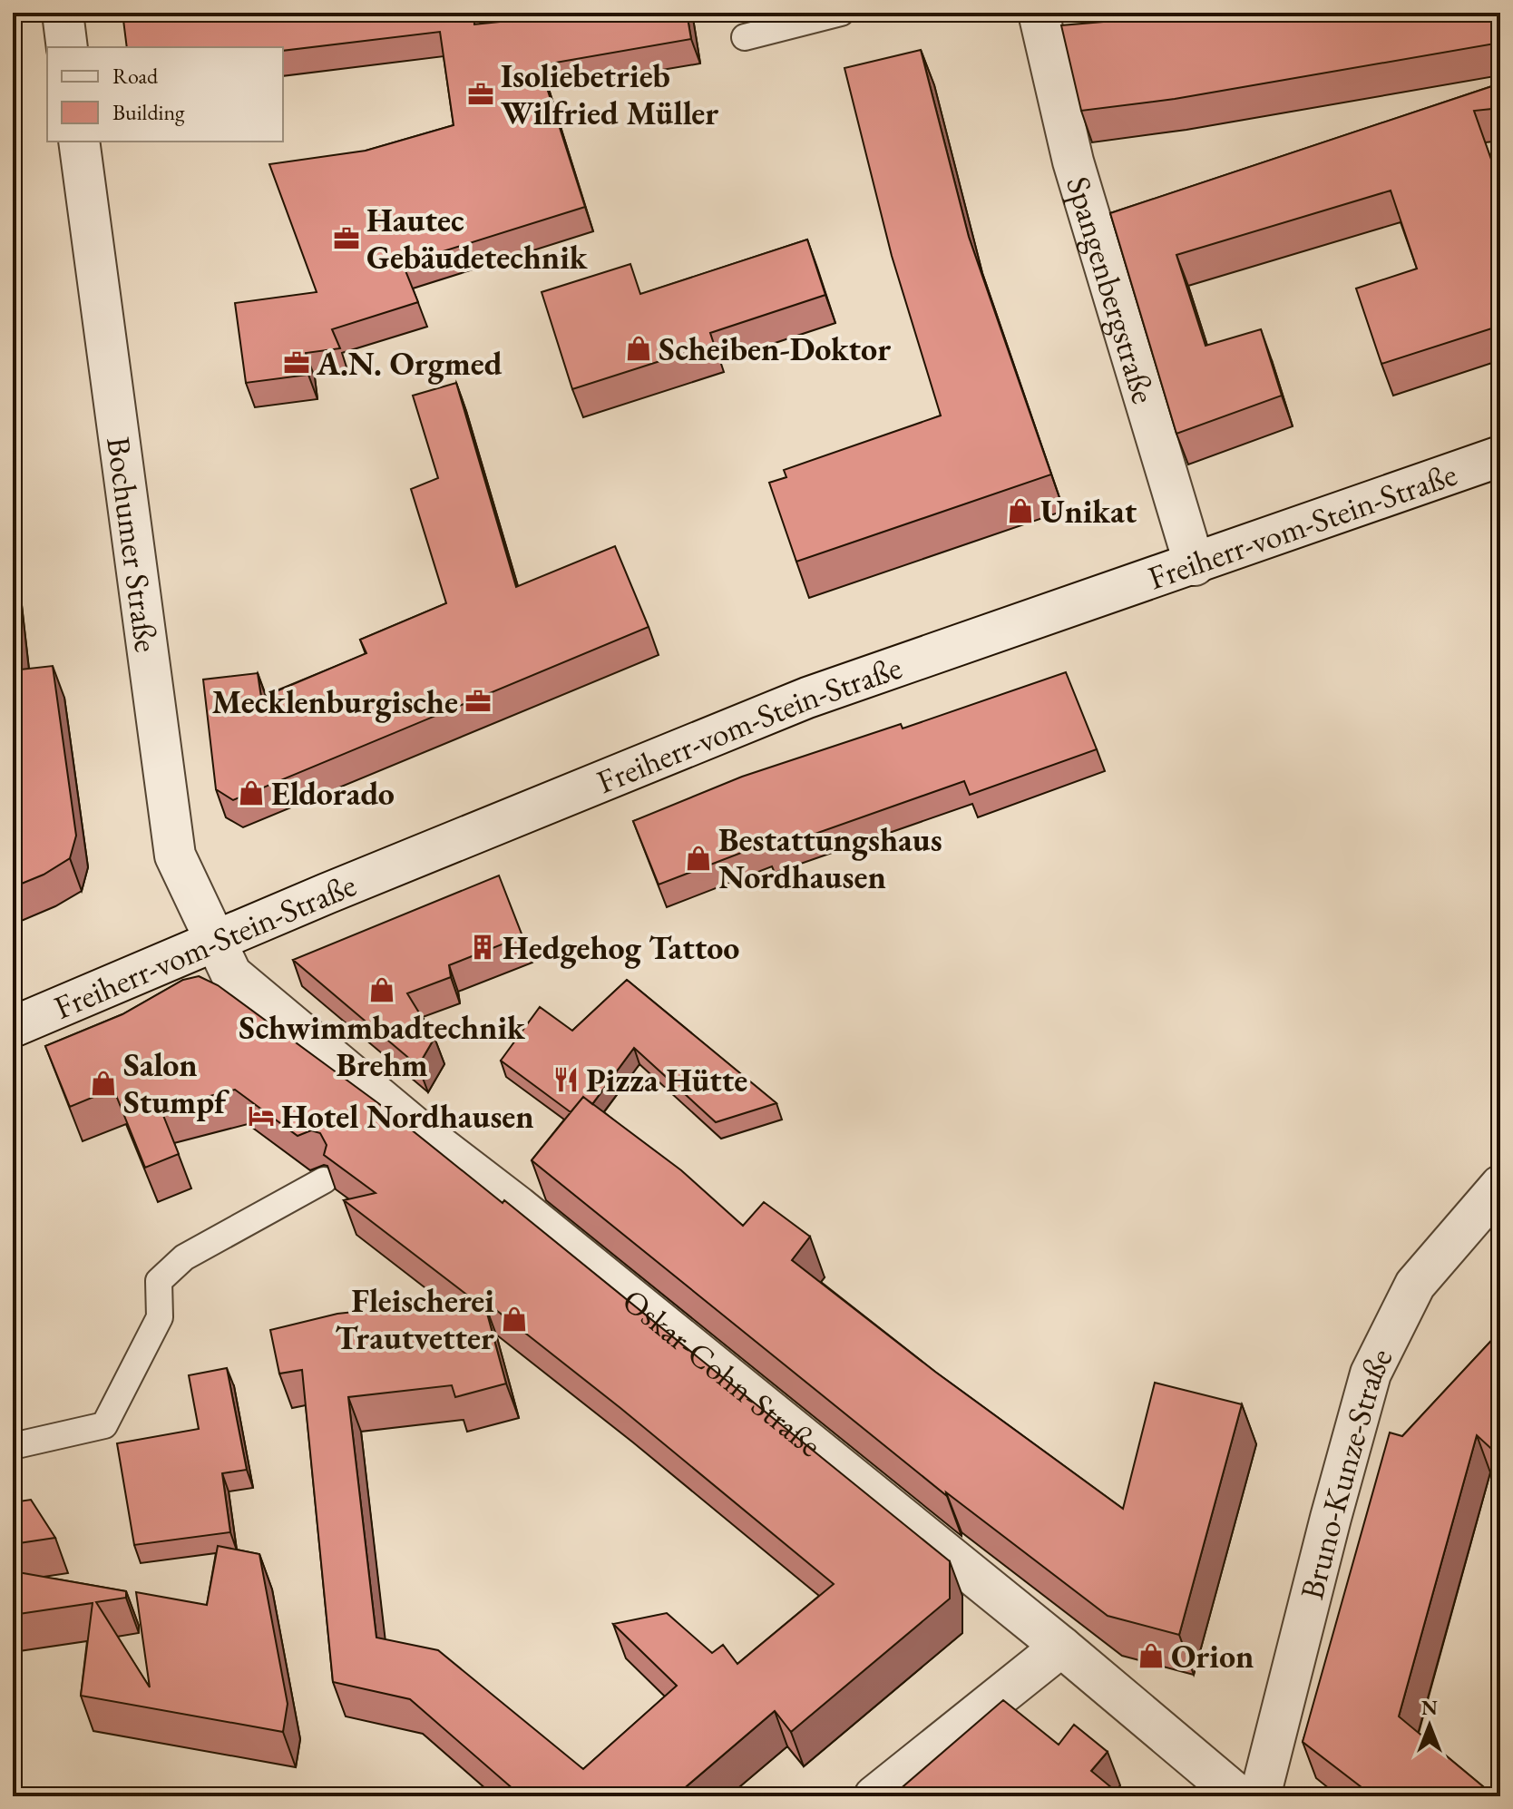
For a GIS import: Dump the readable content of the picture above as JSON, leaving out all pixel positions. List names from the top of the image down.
{
  "streets": {
    "street": [
      "Spangenbergstraße",
      "Freiherr-vom-Stein-Straße",
      "Bochumer Straße",
      "Oskar-Cohn-Straße",
      "Bruno-Kunze-Straße"
    ]
  },
  "crossings": [
    ["Spangenbergstraße", "Freiherr-vom-Stein-Straße"],
    ["Freiherr-vom-Stein-Straße", "Bochumer Straße"],
    ["Freiherr-vom-Stein-Straße", "Oskar-Cohn-Straße"],
    ["Bochumer Straße", "Oskar-Cohn-Straße"]
  ],
  "places": {
    "office": [
      "Isoliebetrieb Wilfried Müller",
      "Hautec Gebäudetechnik",
      "A.N. Orgmed",
      "Mecklenburgische"
    ],
    "shop": [
      "Scheiben-Doktor",
      "Unikat",
      "Eldorado",
      "Bestattungshaus Nordhausen",
      "Schwimmbadtechnik Brehm",
      "Salon Stumpf",
      "Fleischerei Trautvetter",
      "Orion"
    ],
    "building": ["Hedgehog Tattoo"],
    "restaurant": ["Pizza Hütte"],
    "hotel": ["Hotel Nordhausen"]
  },
  "legend": ["Road", "Building"],
  "north": "top"
}
